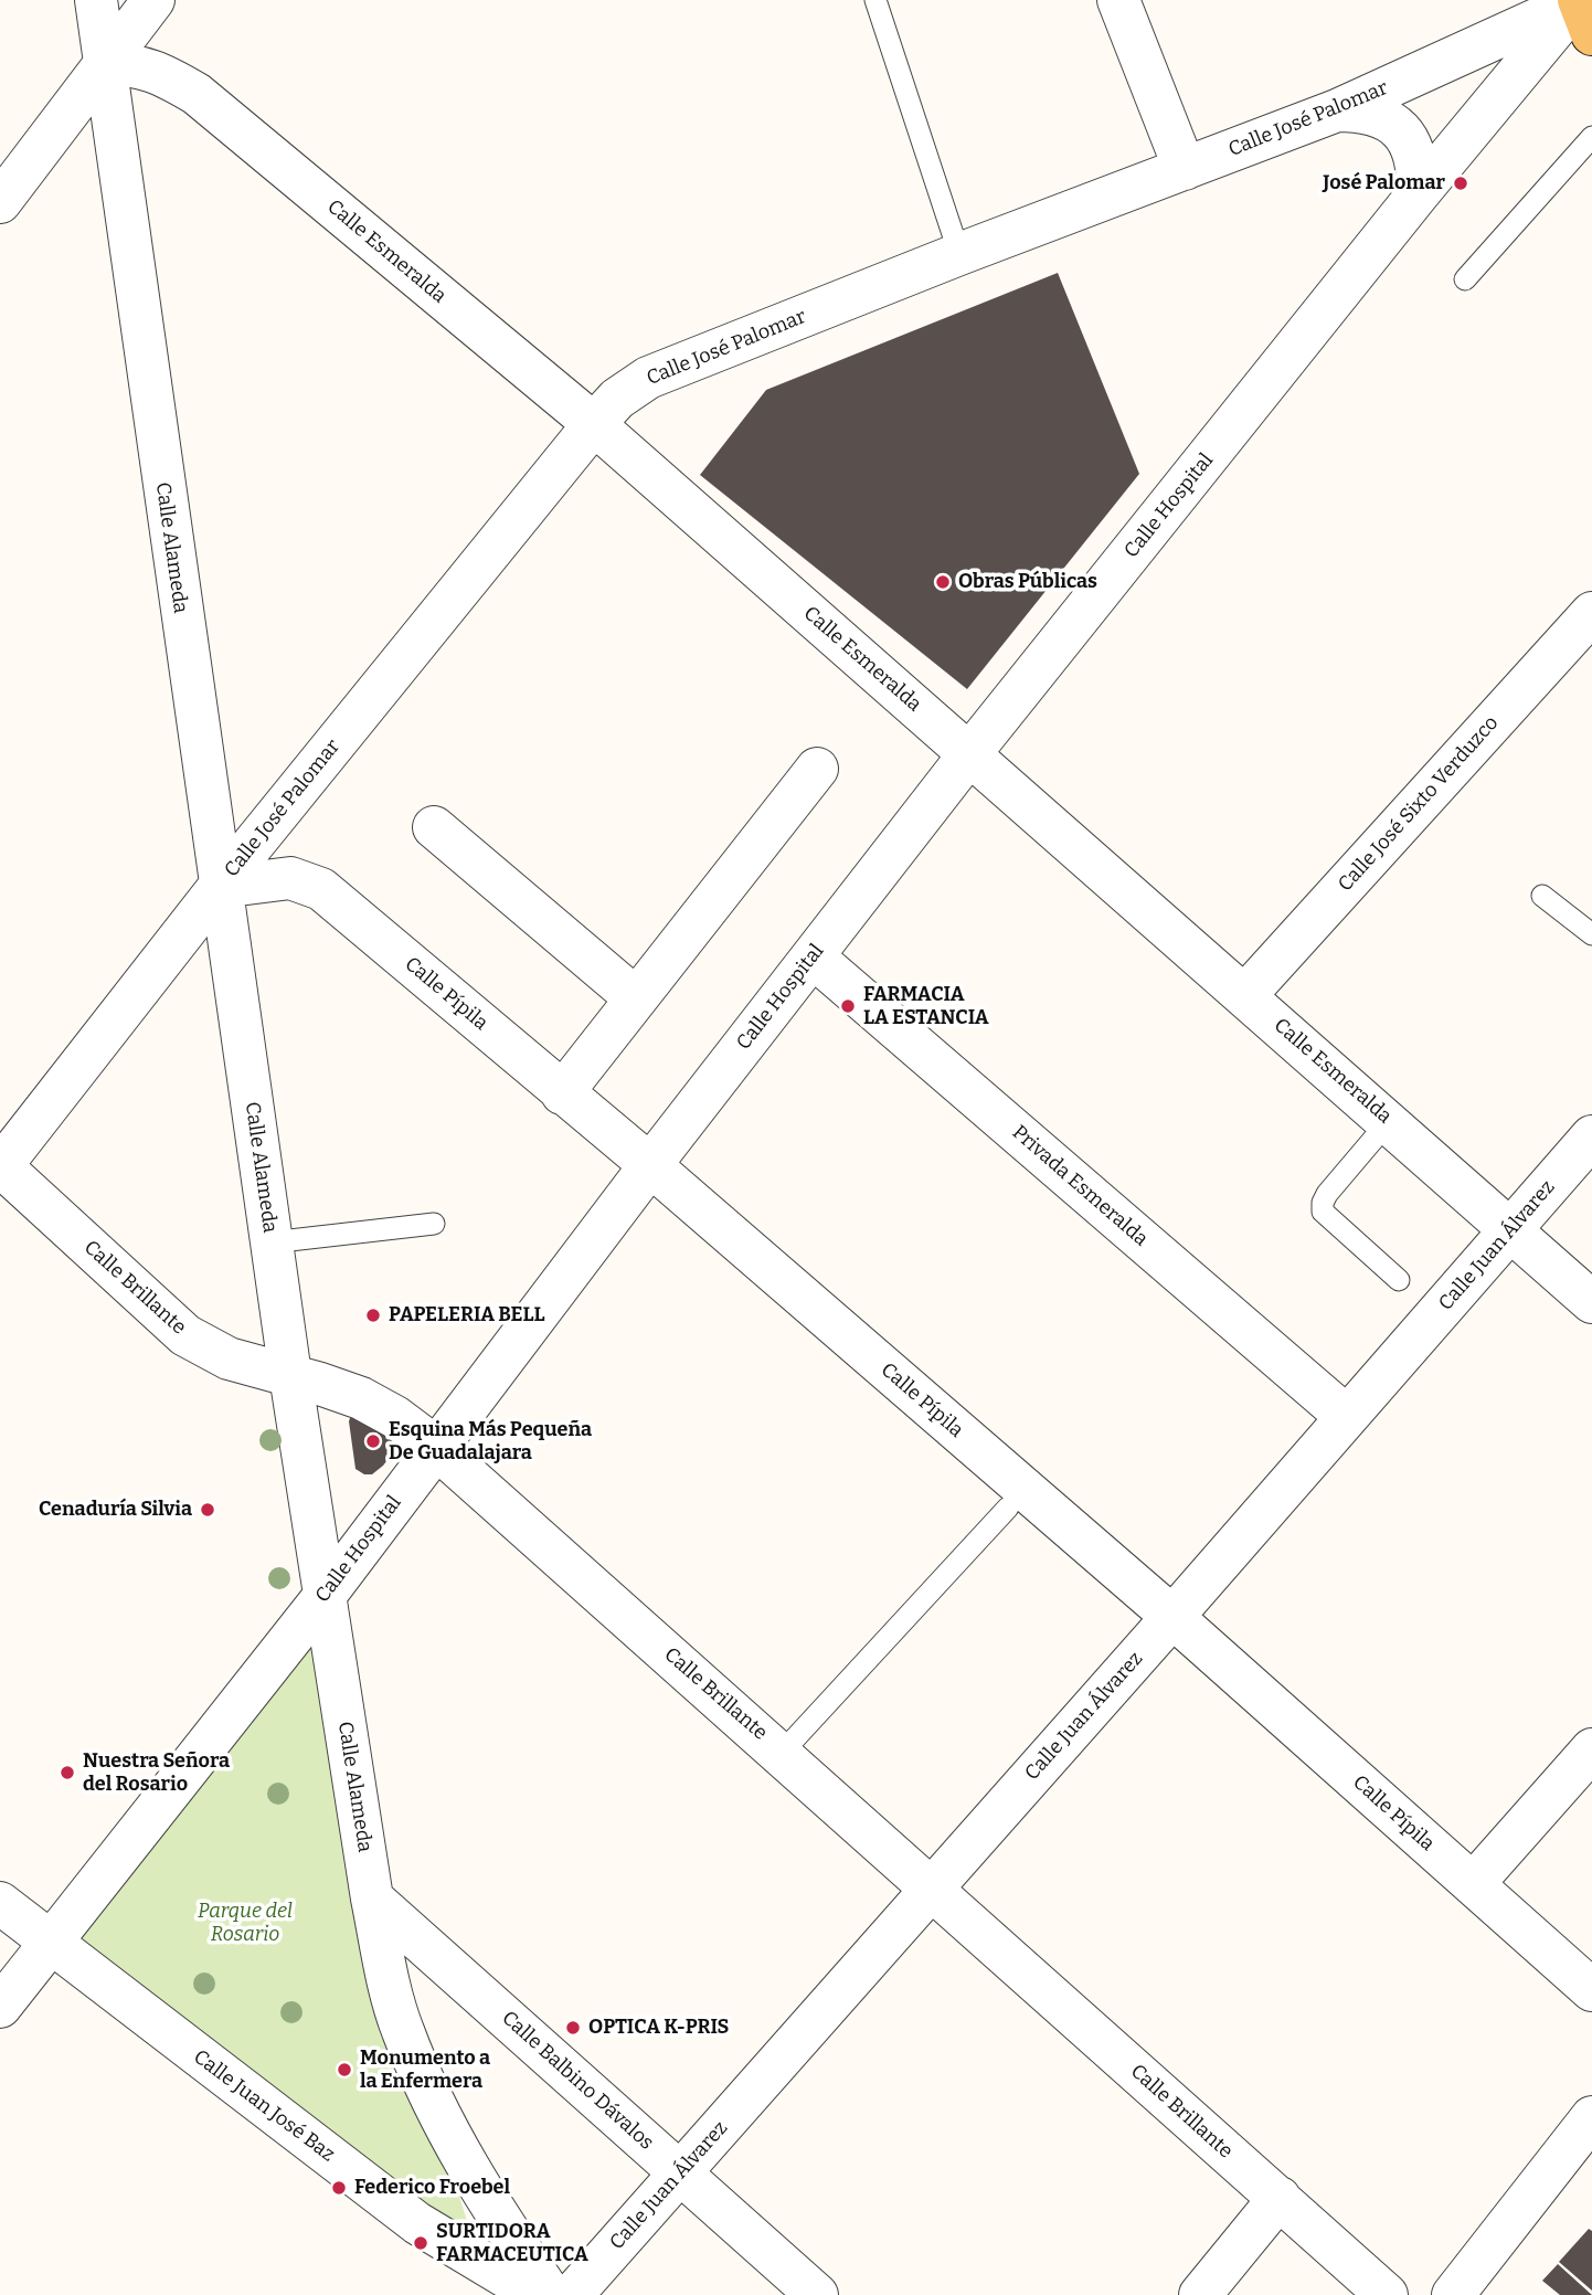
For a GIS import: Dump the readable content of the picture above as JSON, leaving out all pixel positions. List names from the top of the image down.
{
  "streets": {
    "street": [
      "Calle José Palomar",
      "Calle Esmeralda",
      "Calle Hospital",
      "Calle Alameda",
      "Calle José Sixto Verduzco",
      "Calle Pípila",
      "Privada Esmeralda",
      "Calle Juan Álvarez",
      "Calle Brillante",
      "Calle Balbino Dávalos",
      "Calle Juan José Baz"
    ]
  },
  "crossings": [
    ["Calle José Palomar", "Calle Esmeralda"],
    ["Calle José Palomar", "Calle Hospital"],
    ["Calle José Palomar", "Calle Alameda"],
    ["Calle José Palomar", "Calle Pípila"],
    ["Calle José Palomar", "Calle Brillante"],
    ["Calle Esmeralda", "Calle Hospital"],
    ["Calle Esmeralda", "Calle Alameda"],
    ["Calle Esmeralda", "Calle José Sixto Verduzco"],
    ["Calle Esmeralda", "Calle Juan Álvarez"],
    ["Calle Hospital", "Calle Alameda"],
    ["Calle Hospital", "Calle Pípila"],
    ["Calle Hospital", "Privada Esmeralda"],
    ["Calle Hospital", "Calle Brillante"],
    ["Calle Hospital", "Calle Juan José Baz"],
    ["Calle Alameda", "Calle Pípila"],
    ["Calle Alameda", "Calle Brillante"],
    ["Calle Alameda", "Calle Balbino Dávalos"],
    ["Calle Pípila", "Calle Juan Álvarez"],
    ["Privada Esmeralda", "Calle Juan Álvarez"],
    ["Calle Juan Álvarez", "Calle Brillante"],
    ["Calle Juan Álvarez", "Calle Balbino Dávalos"]
  ],
  "parks": ["Parque del Rosario"],
  "places": [
    "José Palomar",
    "Obras Públicas",
    "FARMACIA LA ESTANCIA",
    "PAPELERIA BELL",
    "Esquina Más Pequeña De Guadalajara",
    "Cenaduría Silvia",
    "Nuestra Señora del Rosario",
    "OPTICA K-PRIS",
    "Monumento a la Enfermera",
    "Federico Froebel",
    "SURTIDORA FARMACEUTICA"
  ]
}
